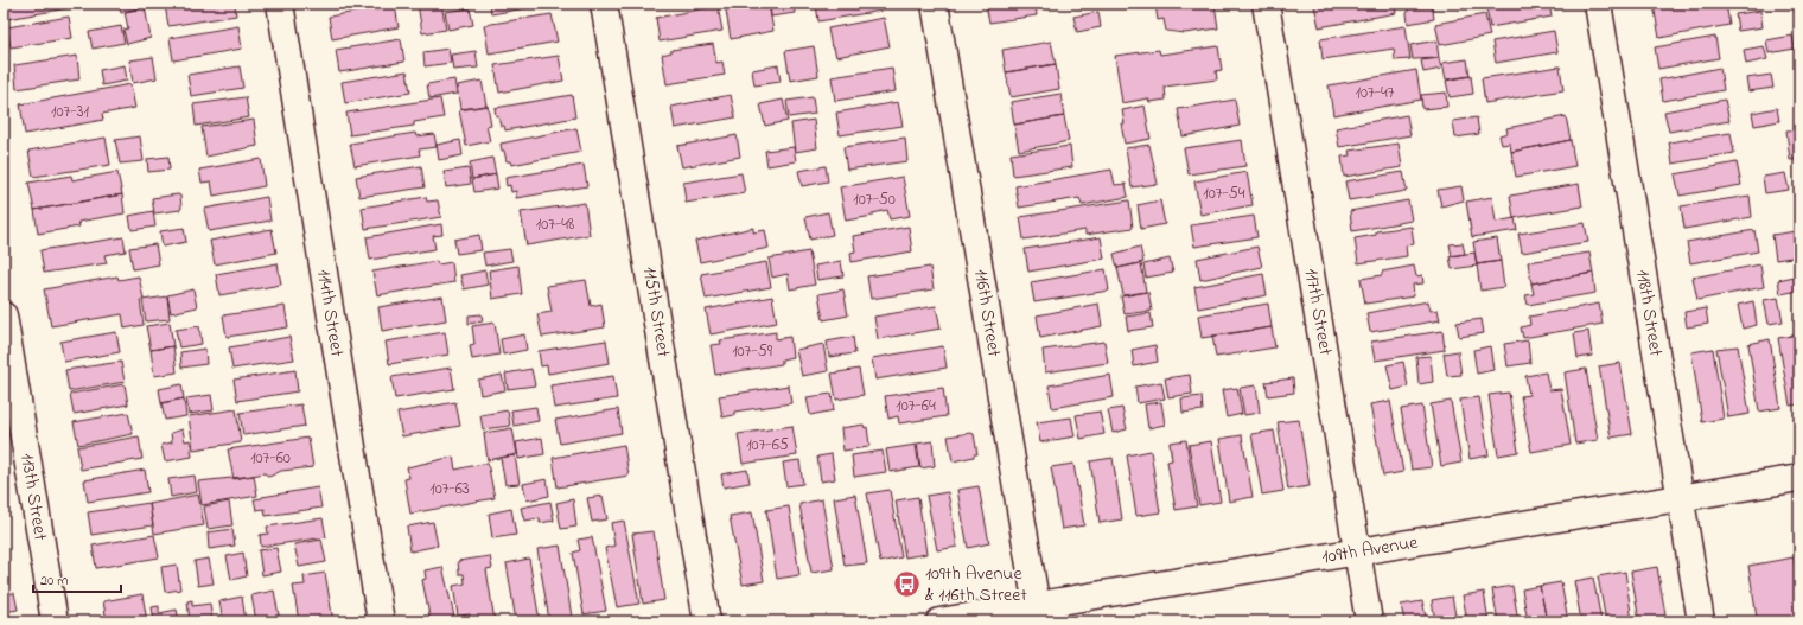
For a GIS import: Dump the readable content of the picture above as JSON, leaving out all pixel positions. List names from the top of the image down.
{
  "streets": {
    "street": [
      "115th Street",
      "117th Street",
      "114th Street",
      "116th Street",
      "118th Street",
      "113th Street",
      "109th Avenue"
    ]
  },
  "crossings": [
    ["117th Street", "109th Avenue"],
    ["116th Street", "109th Avenue"],
    ["118th Street", "109th Avenue"]
  ],
  "places": {
    "bus stop": ["109th Avenue & 116th Street"]
  },
  "house_numbers": [
    "107-47",
    "107-31",
    "107-54",
    "107-50",
    "107-48",
    "107-59",
    "107-64",
    "107-65",
    "107-60",
    "107-63"
  ],
  "scale_bar": "20 m"
}
